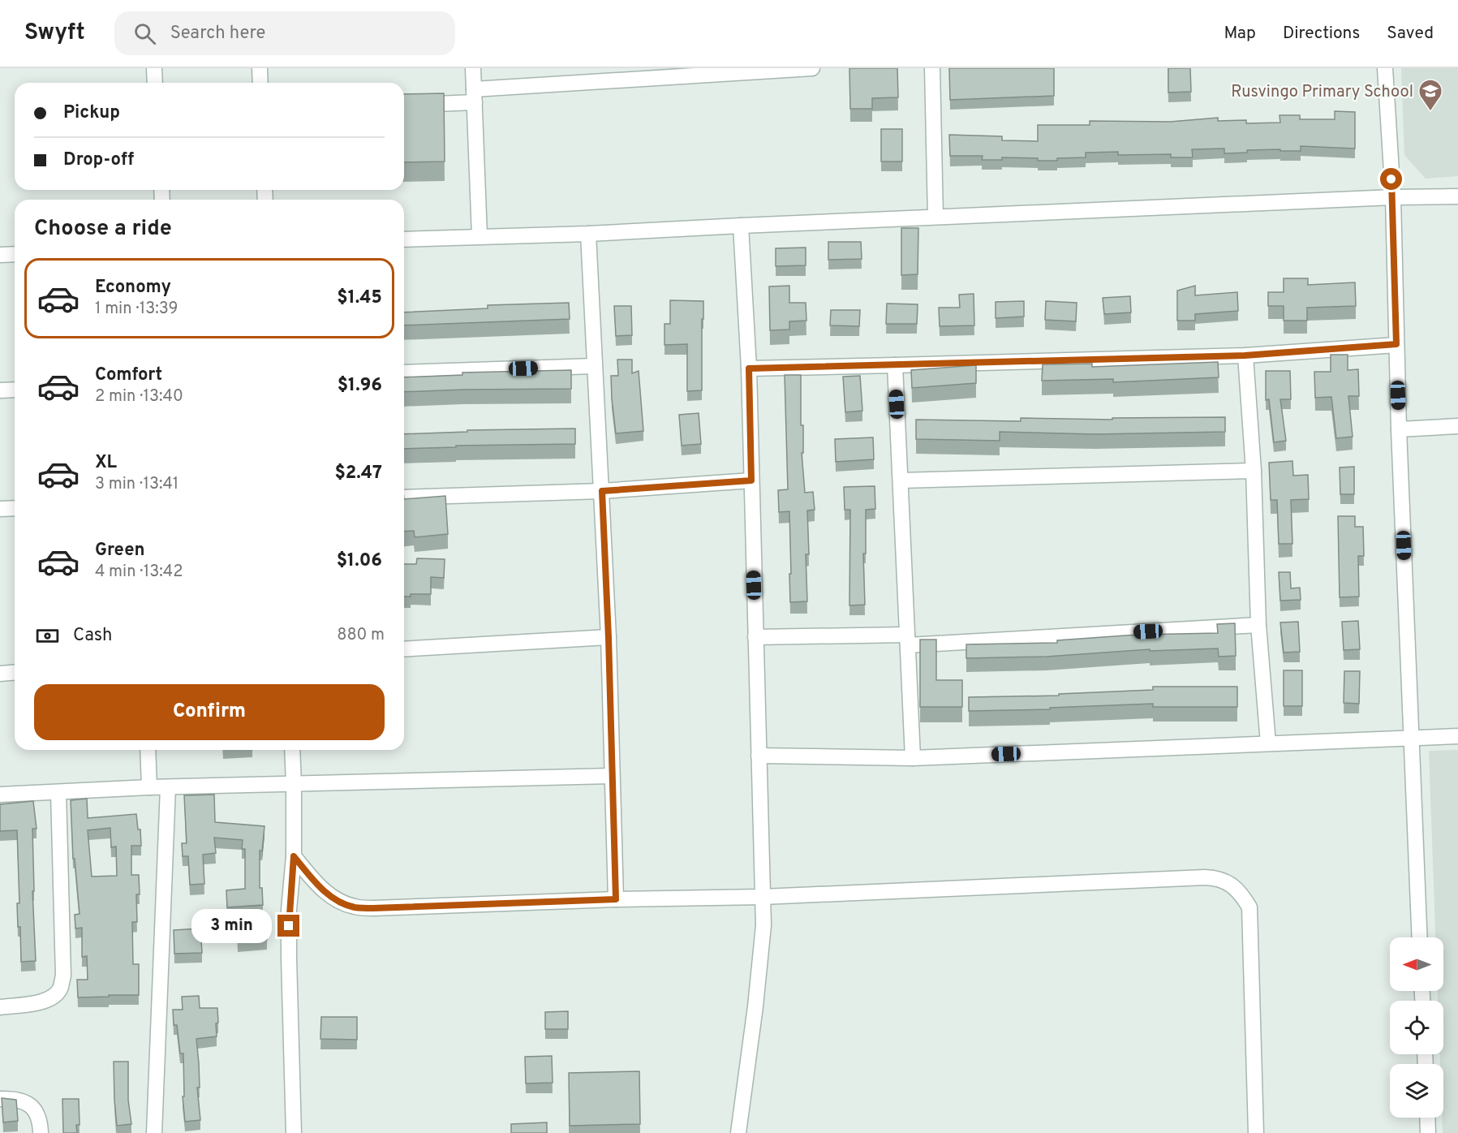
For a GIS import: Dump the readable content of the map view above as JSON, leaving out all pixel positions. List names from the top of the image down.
{
  "places": {
    "school or university": ["Rusvingo Primary School"]
  },
  "north": "left",
  "page": {
    "header": "Swyft",
    "search": "Search here",
    "nav": ["Map", "Directions", "Saved"],
    "banner": ["Pickup", "Drop-off"],
    "heading": "Choose a ride",
    "list": [
      {
        "name": "Economy",
        "note": "1 min · 13:39",
        "value": "$1.45"
      },
      {
        "name": "Comfort",
        "note": "2 min · 13:40",
        "value": "$1.96"
      },
      {
        "name": "XL",
        "note": "3 min · 13:41",
        "value": "$2.47"
      },
      {
        "name": "Green",
        "note": "4 min · 13:42",
        "value": "$1.06"
      }
    ],
    "pay": ["Cash", "880 m"],
    "buttons": "Confirm",
    "bubble": "3 min"
  }
}
